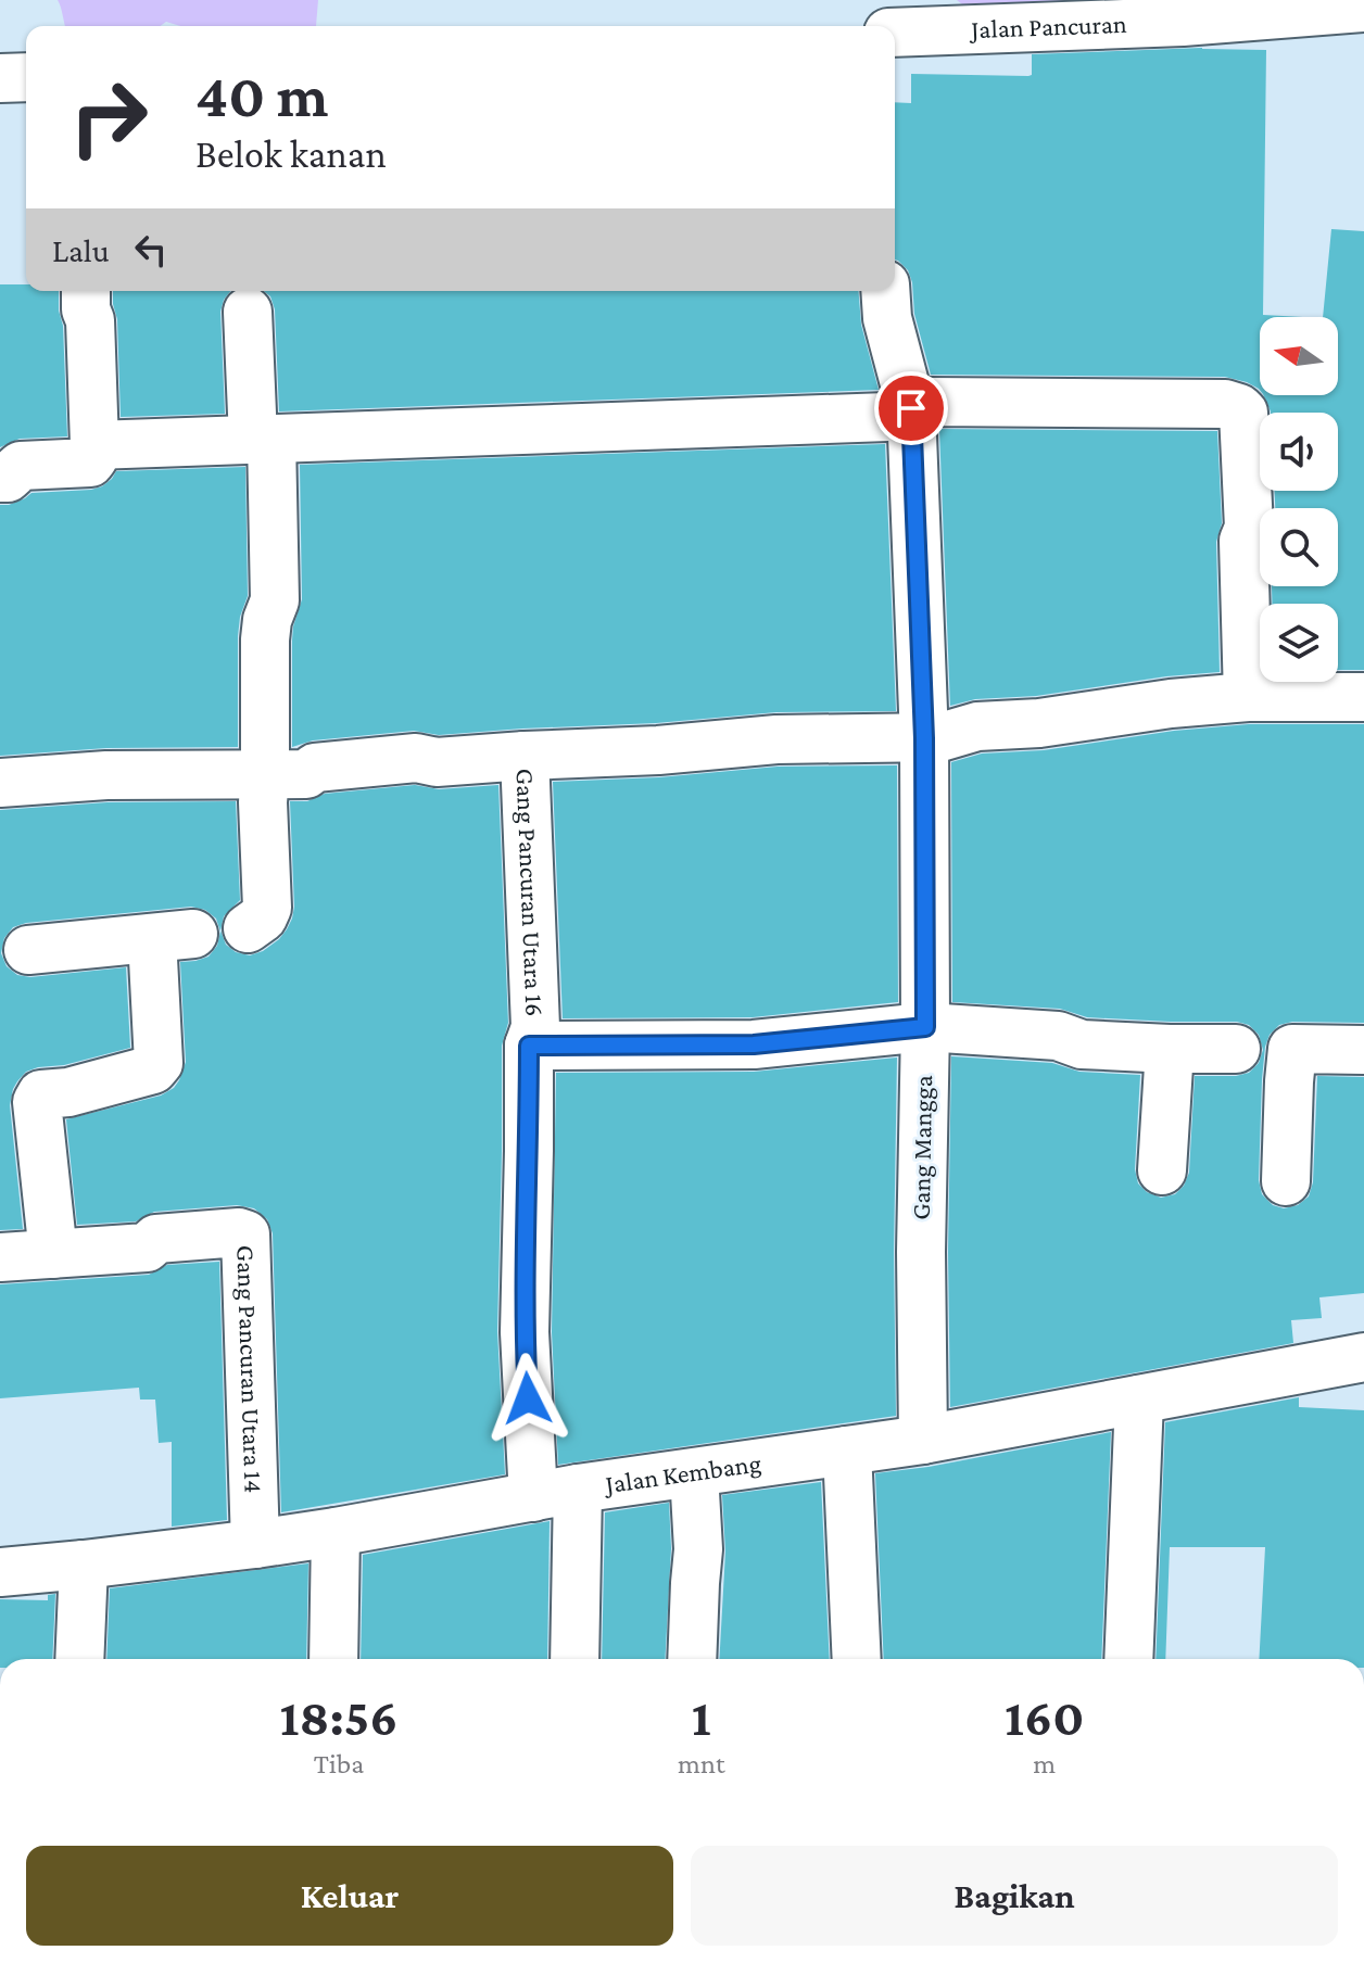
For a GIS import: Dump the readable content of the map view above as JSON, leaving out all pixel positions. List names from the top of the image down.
{
  "streets": {
    "street": [
      "Jalan Pancuran",
      "Gang Pancuran Utara 16",
      "Gang Mangga",
      "Gang Pancuran Utara 14",
      "Jalan Kembang"
    ]
  },
  "crossings": [
    ["Gang Pancuran Utara 16", "Jalan Kembang"],
    ["Gang Mangga", "Jalan Kembang"],
    ["Gang Pancuran Utara 14", "Jalan Kembang"]
  ],
  "north": "left",
  "page": {
    "turn": ["40 m", "Belok kanan"],
    "then": "Lalu",
    "eta": [
      "18:56",
      "Tiba",
      "1",
      "mnt",
      "160",
      "m"
    ],
    "buttons": ["Keluar", "Bagikan"]
  }
}
